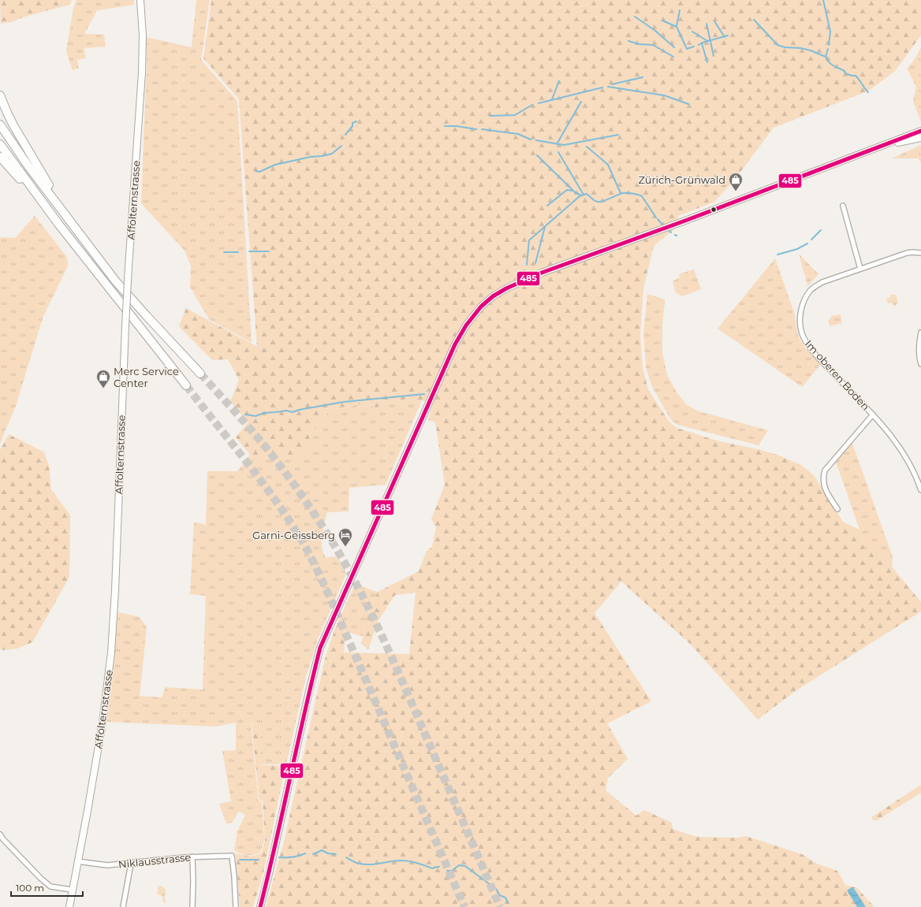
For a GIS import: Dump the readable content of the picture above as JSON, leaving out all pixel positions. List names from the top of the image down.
{
  "streets": {
    "main road": ["Affolternstrasse"],
    "street": ["Im oberen Boden", "Niklausstrasse"]
  },
  "crossings": [
    ["Affolternstrasse", "Niklausstrasse"]
  ],
  "places": {
    "shop": ["Zürich-Grünwald", "Merc Service Center"],
    "hotel": ["Garni-Geissberg"]
  },
  "lines": ["transit line 485"],
  "scale_bar": "100 m"
}
